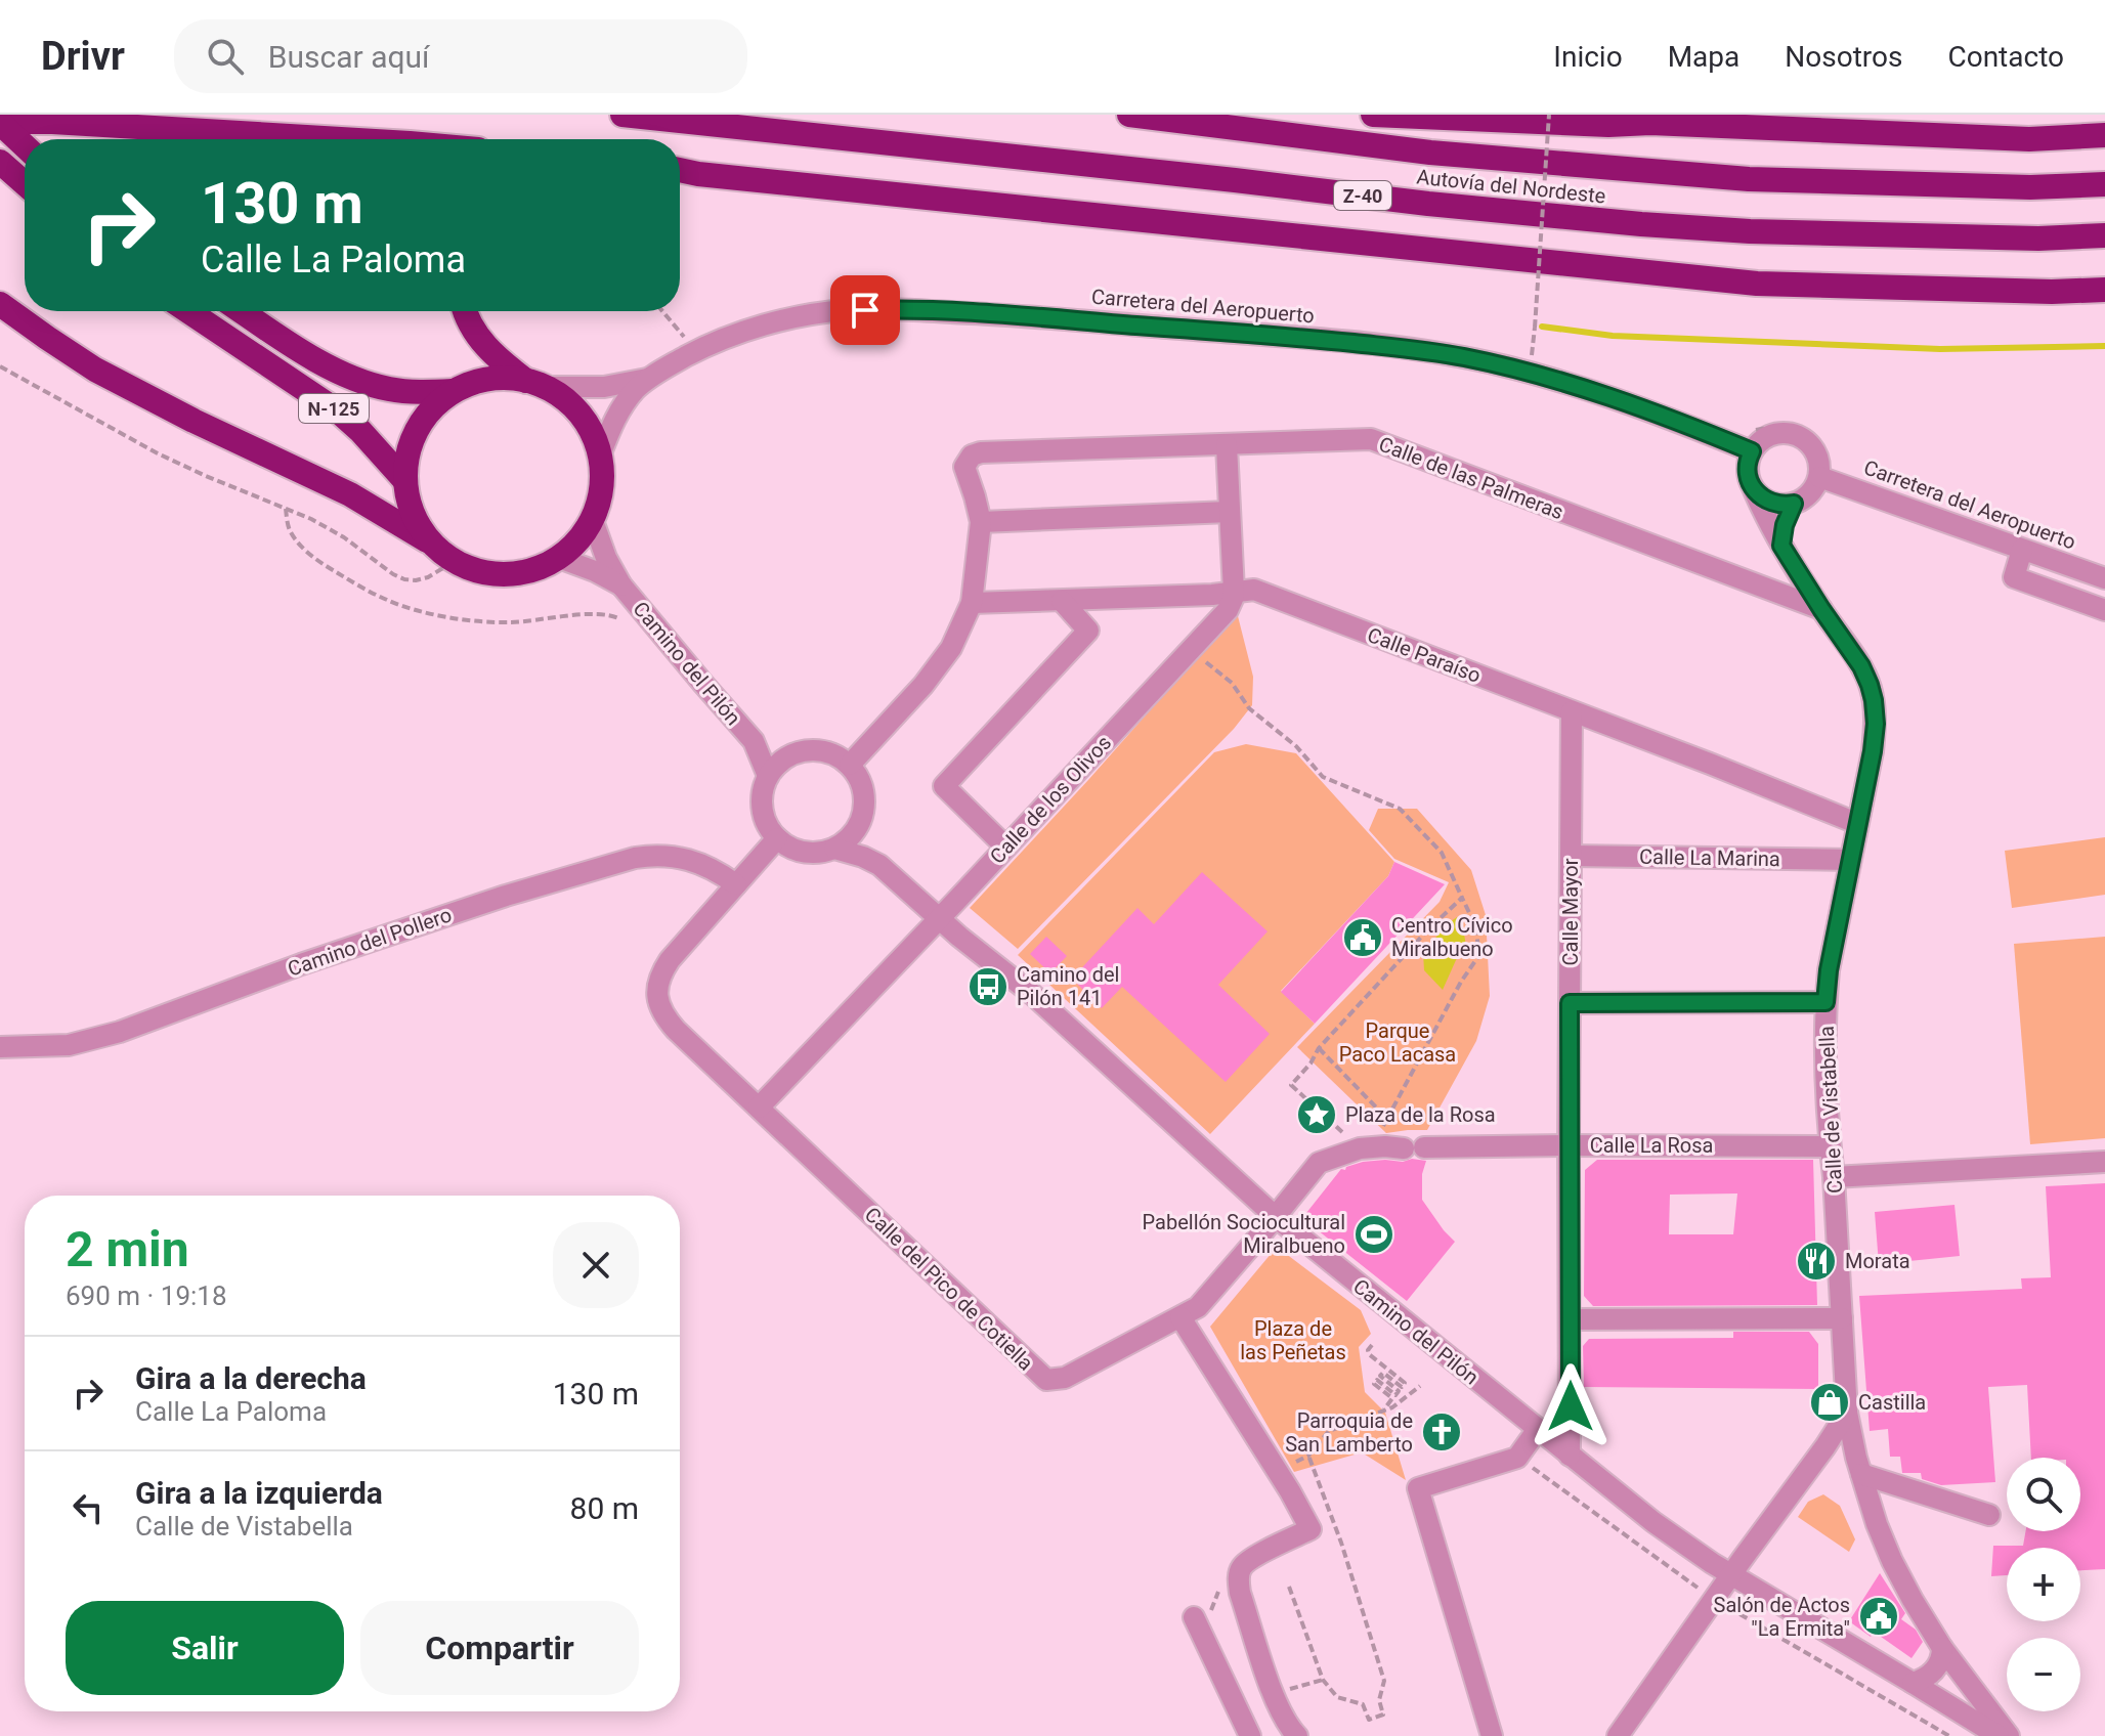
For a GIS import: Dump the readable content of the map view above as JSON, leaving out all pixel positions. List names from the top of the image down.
{
  "streets": {
    "highway": ["Autovía del Nordeste", "Z-40", "N-125"],
    "street": [
      "Carretera del Aeropuerto",
      "Calle de las Palmeras",
      "Calle Paraíso",
      "Camino del Pilón",
      "Calle de los Olivos",
      "Calle La Marina",
      "Calle Mayor",
      "Camino del Pollero",
      "Calle de Vistabella",
      "Calle La Rosa",
      "Calle del Pico de Cotiella"
    ]
  },
  "crossings": [
    ["Carretera del Aeropuerto", "N-125"],
    ["Carretera del Aeropuerto", "Camino del Pilón"],
    ["Carretera del Aeropuerto", "Calle de Vistabella"],
    ["N-125", "Camino del Pilón"],
    ["Calle de las Palmeras", "Calle de Vistabella"],
    ["Calle Paraíso", "Calle de los Olivos"],
    ["Calle Paraíso", "Calle Mayor"],
    ["Calle Paraíso", "Calle de Vistabella"],
    ["Camino del Pilón", "Calle de los Olivos"],
    ["Camino del Pilón", "Calle Mayor"],
    ["Camino del Pilón", "Calle La Rosa"],
    ["Camino del Pilón", "Calle del Pico de Cotiella"],
    ["Calle de los Olivos", "Calle del Pico de Cotiella"],
    ["Calle La Marina", "Calle Mayor"],
    ["Calle La Marina", "Calle de Vistabella"],
    ["Calle Mayor", "Calle La Rosa"],
    ["Camino del Pollero", "Calle del Pico de Cotiella"],
    ["Calle de Vistabella", "Calle La Rosa"],
    ["Calle La Rosa", "Calle del Pico de Cotiella"]
  ],
  "parks": ["Parque Paco Lacasa", "Plaza de las Peñetas"],
  "places": {
    "public building": ["Centro Cívico Miralbueno", "Salón de Actos \"La Ermita\""],
    "bus stop": ["Camino del Pilón 141"],
    "place": ["Plaza de la Rosa"],
    "sports": ["Pabellón Sociocultural Miralbueno"],
    "restaurant": ["Morata"],
    "shop": ["Castilla"],
    "church": ["Parroquia de San Lamberto"]
  },
  "page": {
    "header": "Drivr",
    "search": "Buscar aquí",
    "nav": [
      "Inicio",
      "Mapa",
      "Nosotros",
      "Contacto"
    ],
    "turn": ["130 m", "Calle La Paloma"],
    "heading": ["2 min", "690 m · 19:18"],
    "list": [
      {
        "name": "Gira a la derecha",
        "note": "Calle La Paloma",
        "value": "130 m"
      },
      {
        "name": "Gira a la izquierda",
        "note": "Calle de Vistabella",
        "value": "80 m"
      }
    ],
    "map_buttons": ["+", "−"],
    "buttons": ["Salir", "Compartir"]
  }
}
